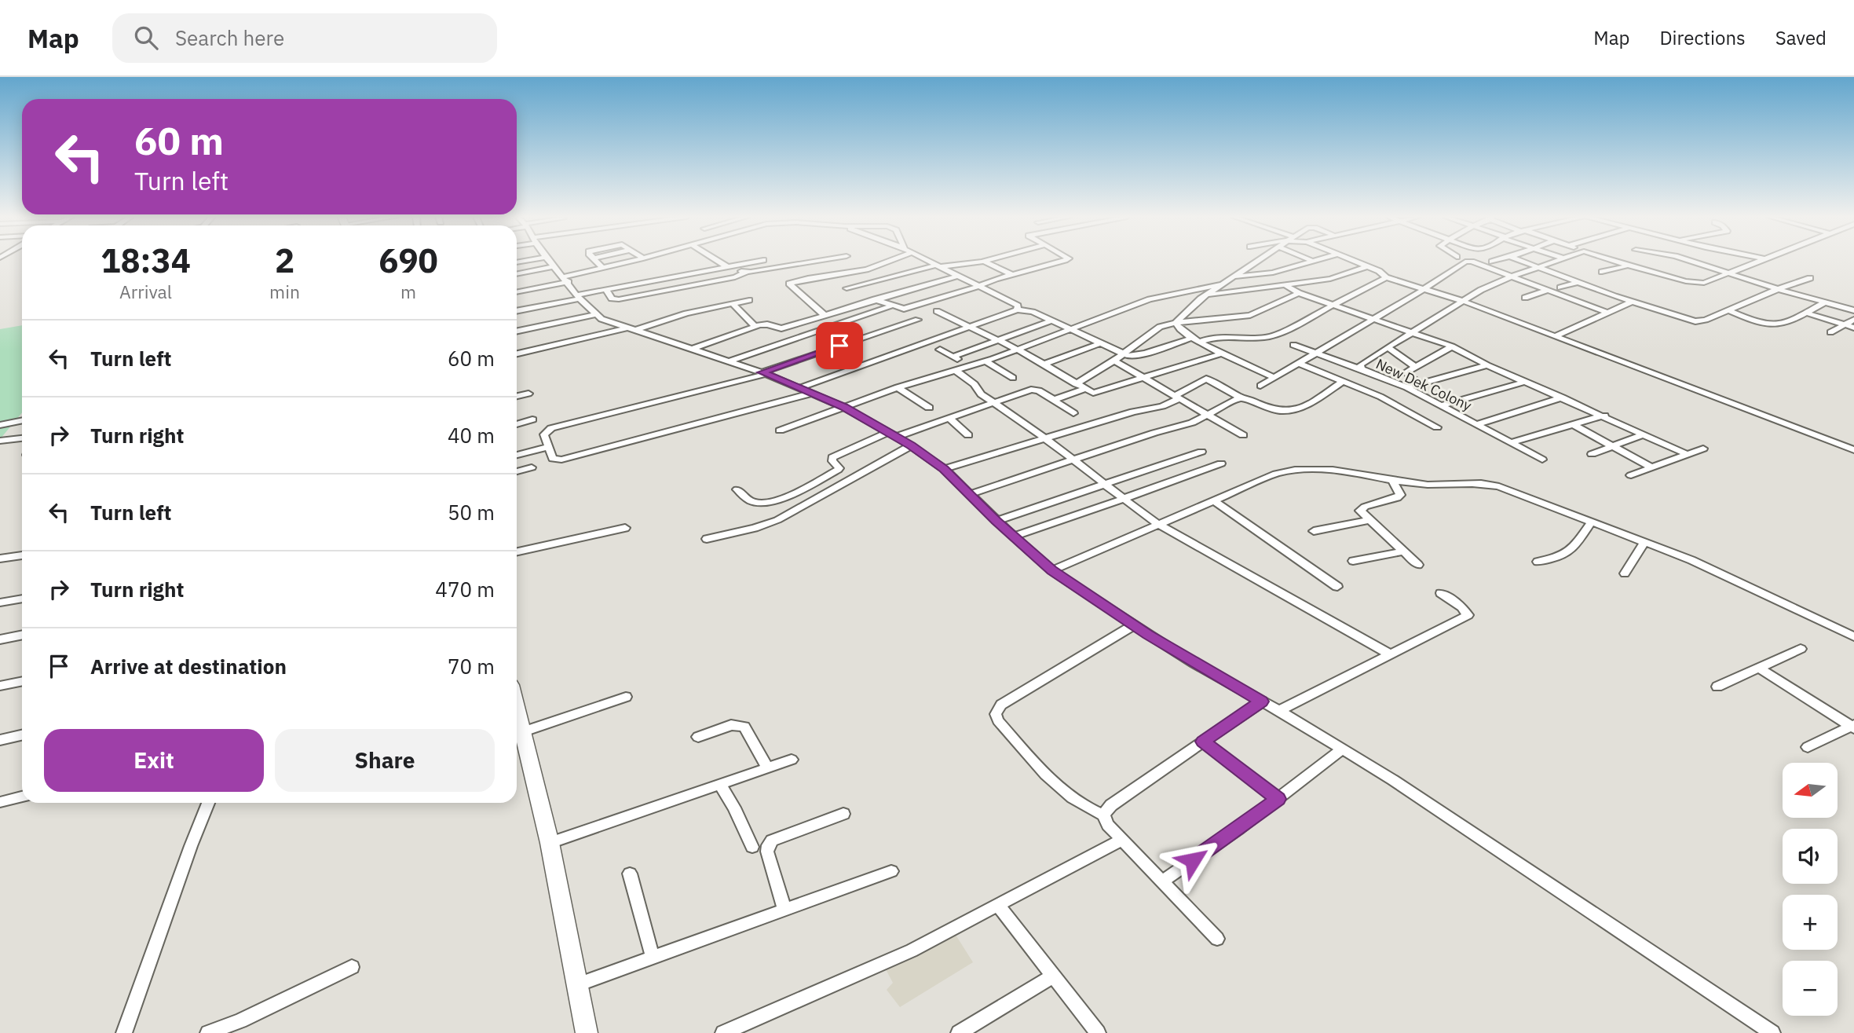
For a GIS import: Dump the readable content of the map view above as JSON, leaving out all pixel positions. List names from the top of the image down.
{
  "streets": {
    "street": ["New Dek Colony"]
  },
  "north": "left",
  "page": {
    "header": "Map",
    "search": "Search here",
    "nav": ["Map", "Directions", "Saved"],
    "turn": ["60 m", "Turn left"],
    "eta": [
      "18:34",
      "Arrival",
      "2",
      "min",
      "690",
      "m"
    ],
    "list": [
      {
        "name": "Turn left",
        "value": "60 m"
      },
      {
        "name": "Turn right",
        "value": "40 m"
      },
      {
        "name": "Turn left",
        "value": "50 m"
      },
      {
        "name": "Turn right",
        "value": "470 m"
      },
      {
        "name": "Arrive at destination",
        "value": "70 m"
      }
    ],
    "buttons": ["Exit", "Share"],
    "map_buttons": ["+", "−"]
  }
}
